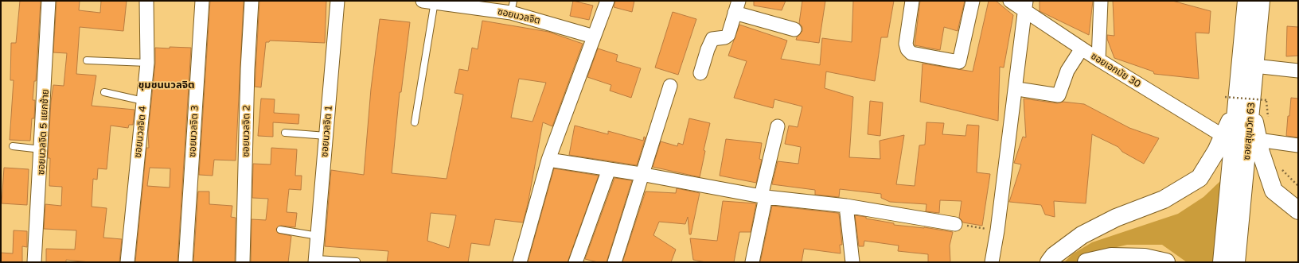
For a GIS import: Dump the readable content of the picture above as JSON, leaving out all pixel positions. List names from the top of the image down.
{
  "streets": {
    "main road": ["ซอยสุขุมวิท 63"],
    "street": [
      "ซอยนวลจิต",
      "ซอยเอกมัย 30",
      "ซอยนวลจิต 3",
      "ซอยนวลจิต 2",
      "ซอยนวลจิต 1",
      "ซอยนวลจิต 5 แยกซ้าย",
      "ซอยนวลจิต 4"
    ]
  },
  "districts": ["ชุมชนนวลจิต"]
}
